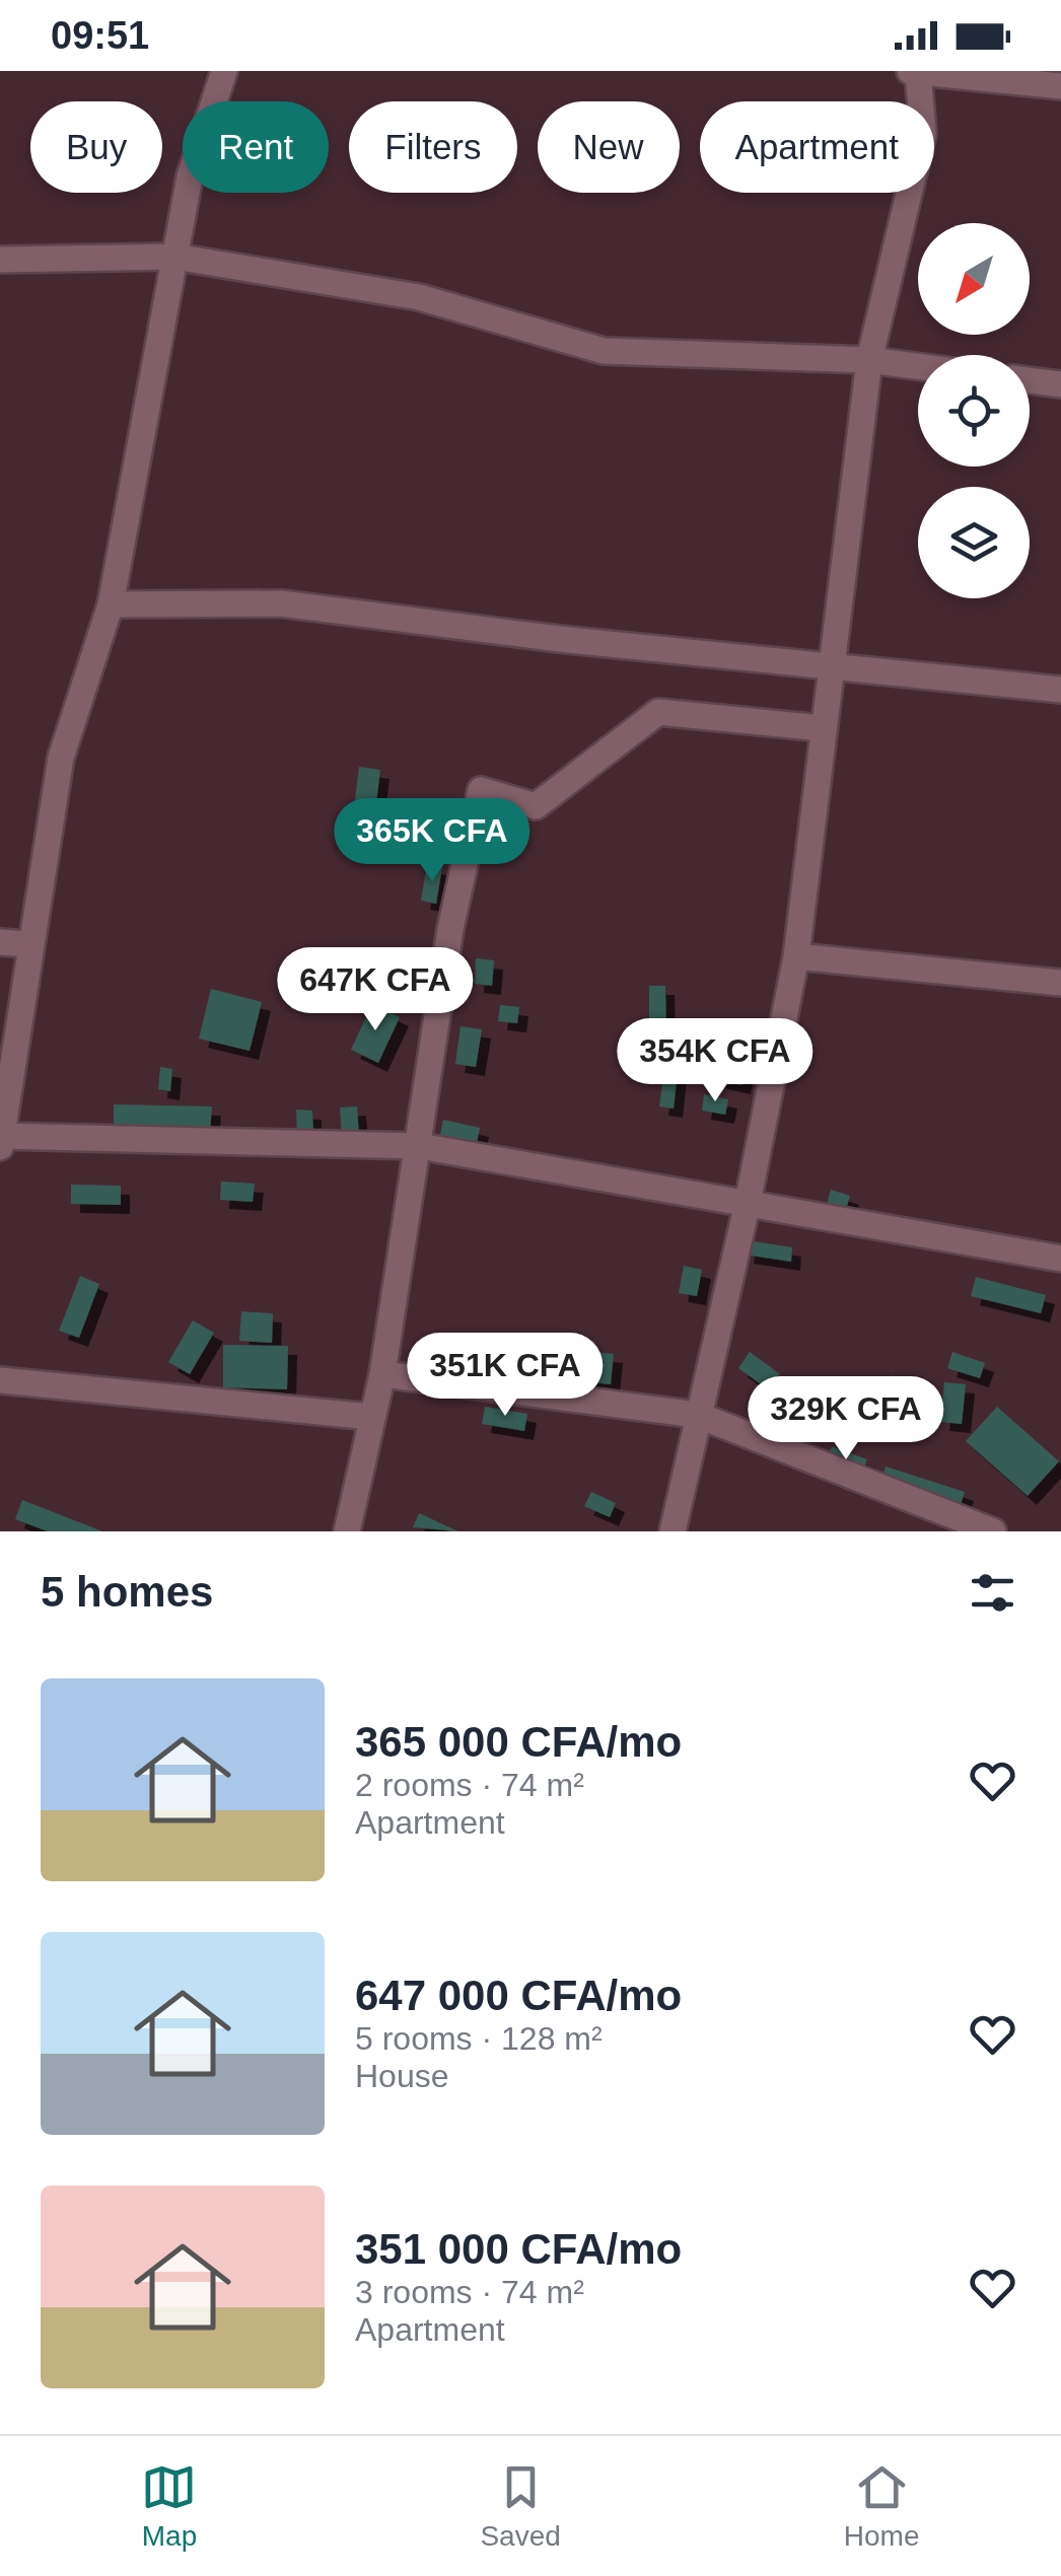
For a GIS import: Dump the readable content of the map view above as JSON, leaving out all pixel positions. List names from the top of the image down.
{
  "north": "bottom left",
  "page": {
    "status": "09:51",
    "chip": [
      "Buy",
      "Rent",
      "Filters",
      "New",
      "Apartment"
    ],
    "price": [
      "365K CFA",
      "647K CFA",
      "354K CFA",
      "351K CFA",
      "329K CFA"
    ],
    "heading": "5 homes",
    "list": [
      {
        "name": "365 000 CFA/mo",
        "note": "2 rooms · 74 m² · Apartment"
      },
      {
        "name": "647 000 CFA/mo",
        "note": "5 rooms · 128 m² · House"
      },
      {
        "name": "351 000 CFA/mo",
        "note": "3 rooms · 74 m² · Apartment"
      }
    ],
    "tabs": ["Map", "Saved", "Home"]
  }
}
